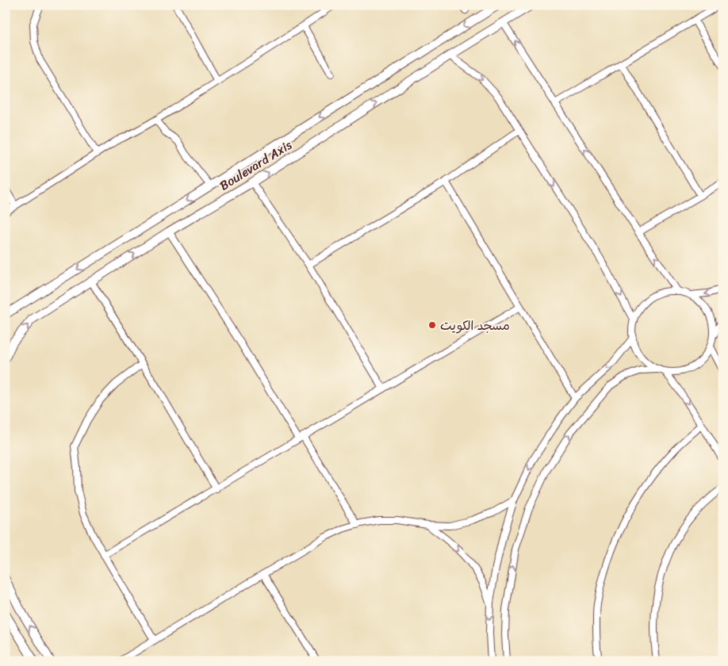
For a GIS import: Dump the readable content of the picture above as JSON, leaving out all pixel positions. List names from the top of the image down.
{
  "streets": {
    "street": ["Boulevard Axis"]
  },
  "places": ["مسجد الكويت"]
}
